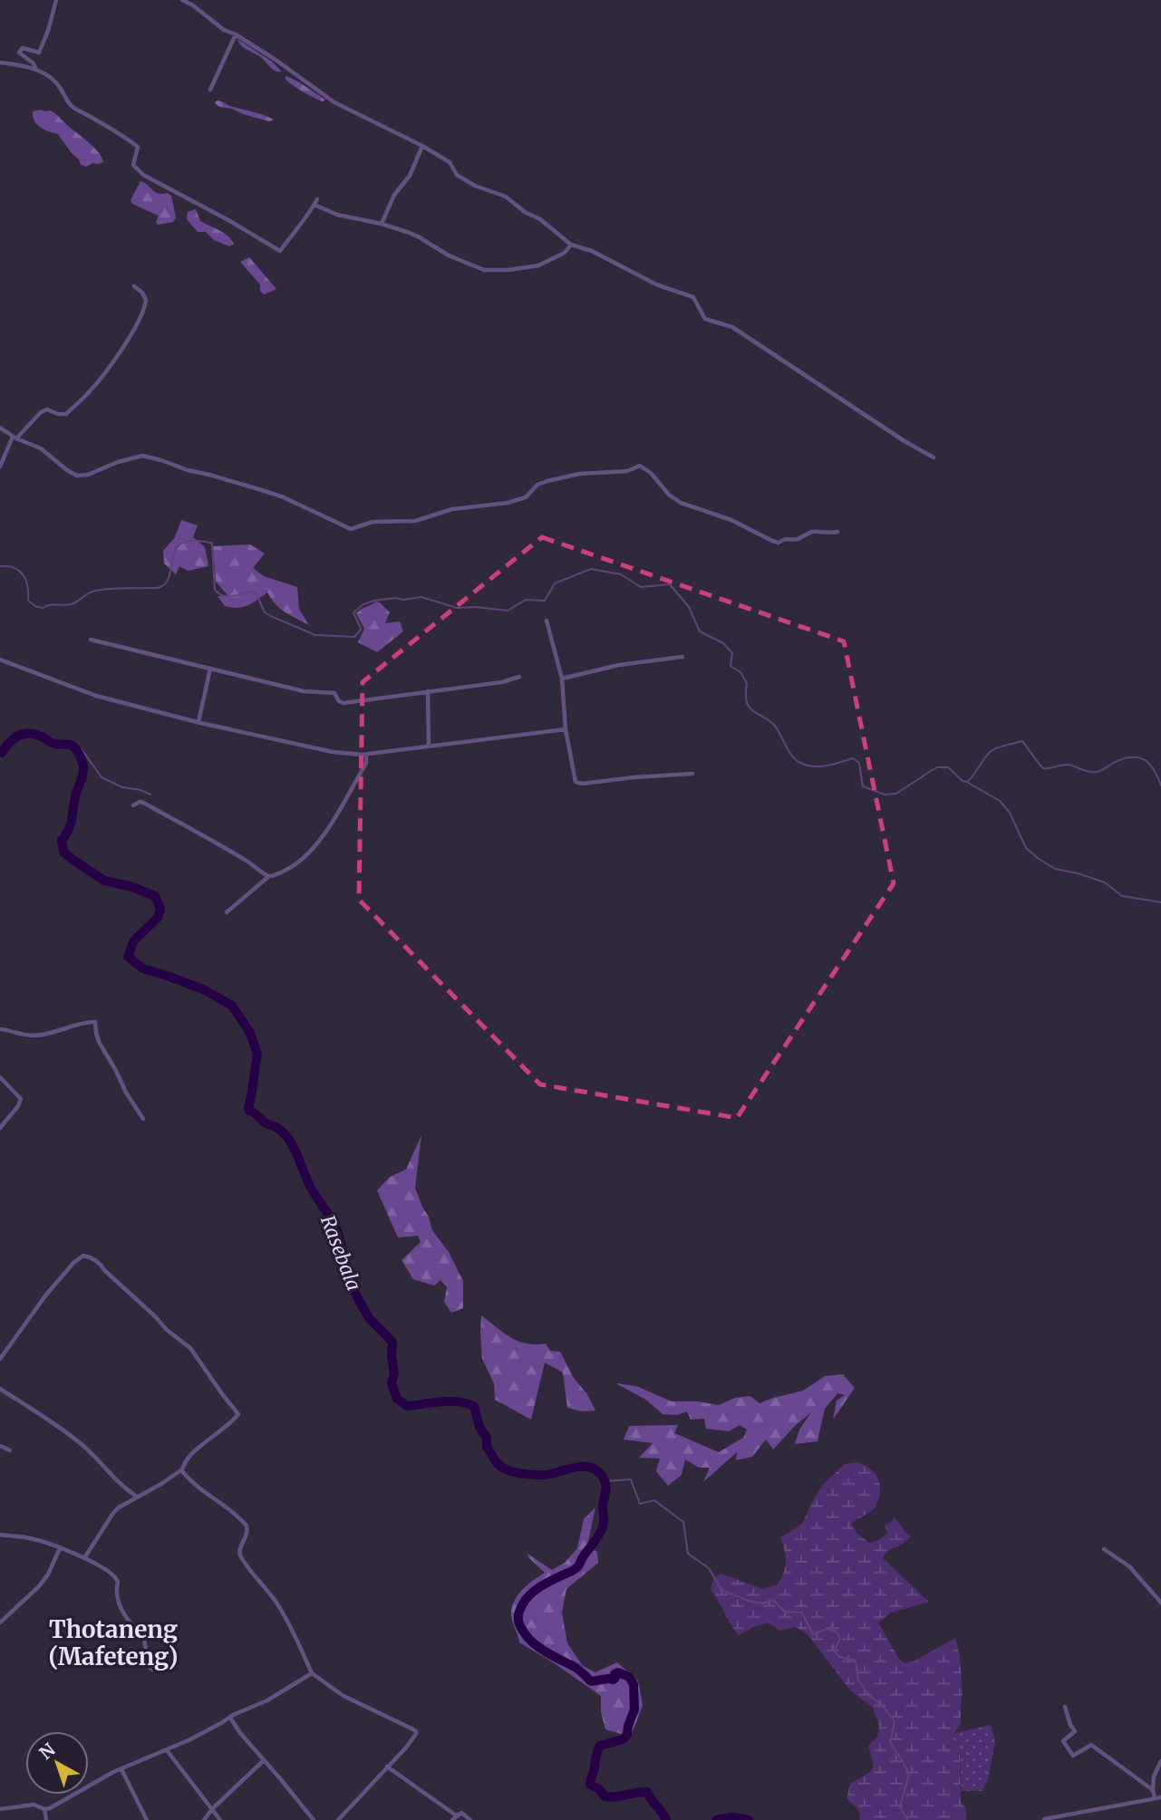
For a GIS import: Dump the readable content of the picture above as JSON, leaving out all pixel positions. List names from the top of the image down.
{
  "districts": ["Thotaneng (Mafeteng)"],
  "water": ["Rasebala"],
  "north": "top left"
}
